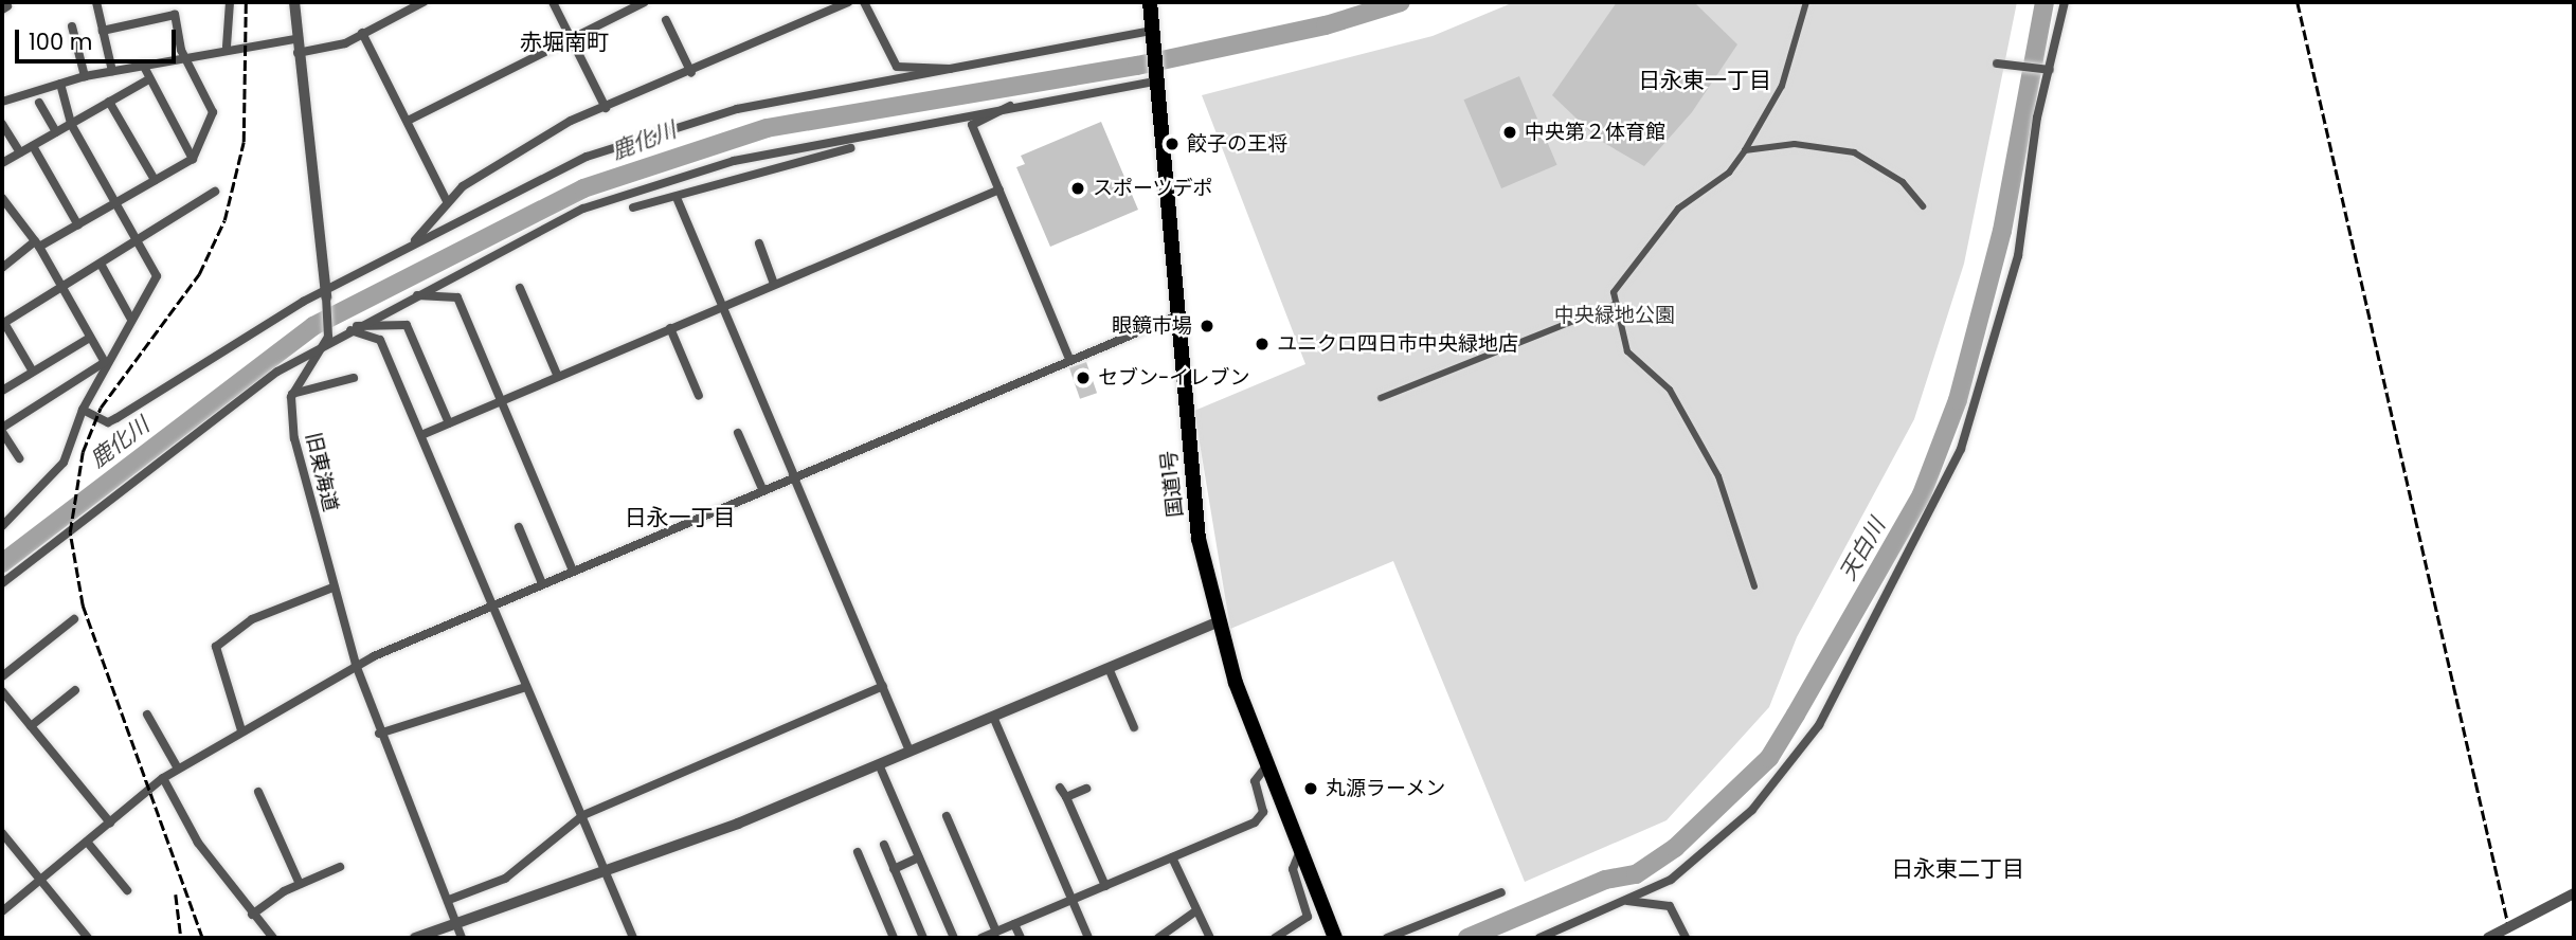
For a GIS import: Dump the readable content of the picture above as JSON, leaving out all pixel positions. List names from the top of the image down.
{
  "streets": {
    "highway": ["国道1号"],
    "street": ["旧東海道"]
  },
  "districts": [
    "赤堀南町",
    "日永東一丁目",
    "日永一丁目",
    "日永東二丁目"
  ],
  "water": ["鹿化川", "天白川"],
  "parks": ["中央緑地公園"],
  "places": [
    "中央第２体育館",
    "餃子の王将",
    "スポーツデポ",
    "眼鏡市場",
    "ユニクロ四日市中央緑地店",
    "セブン-イレブン",
    "丸源ラーメン"
  ],
  "scale_bar": "100 m"
}
